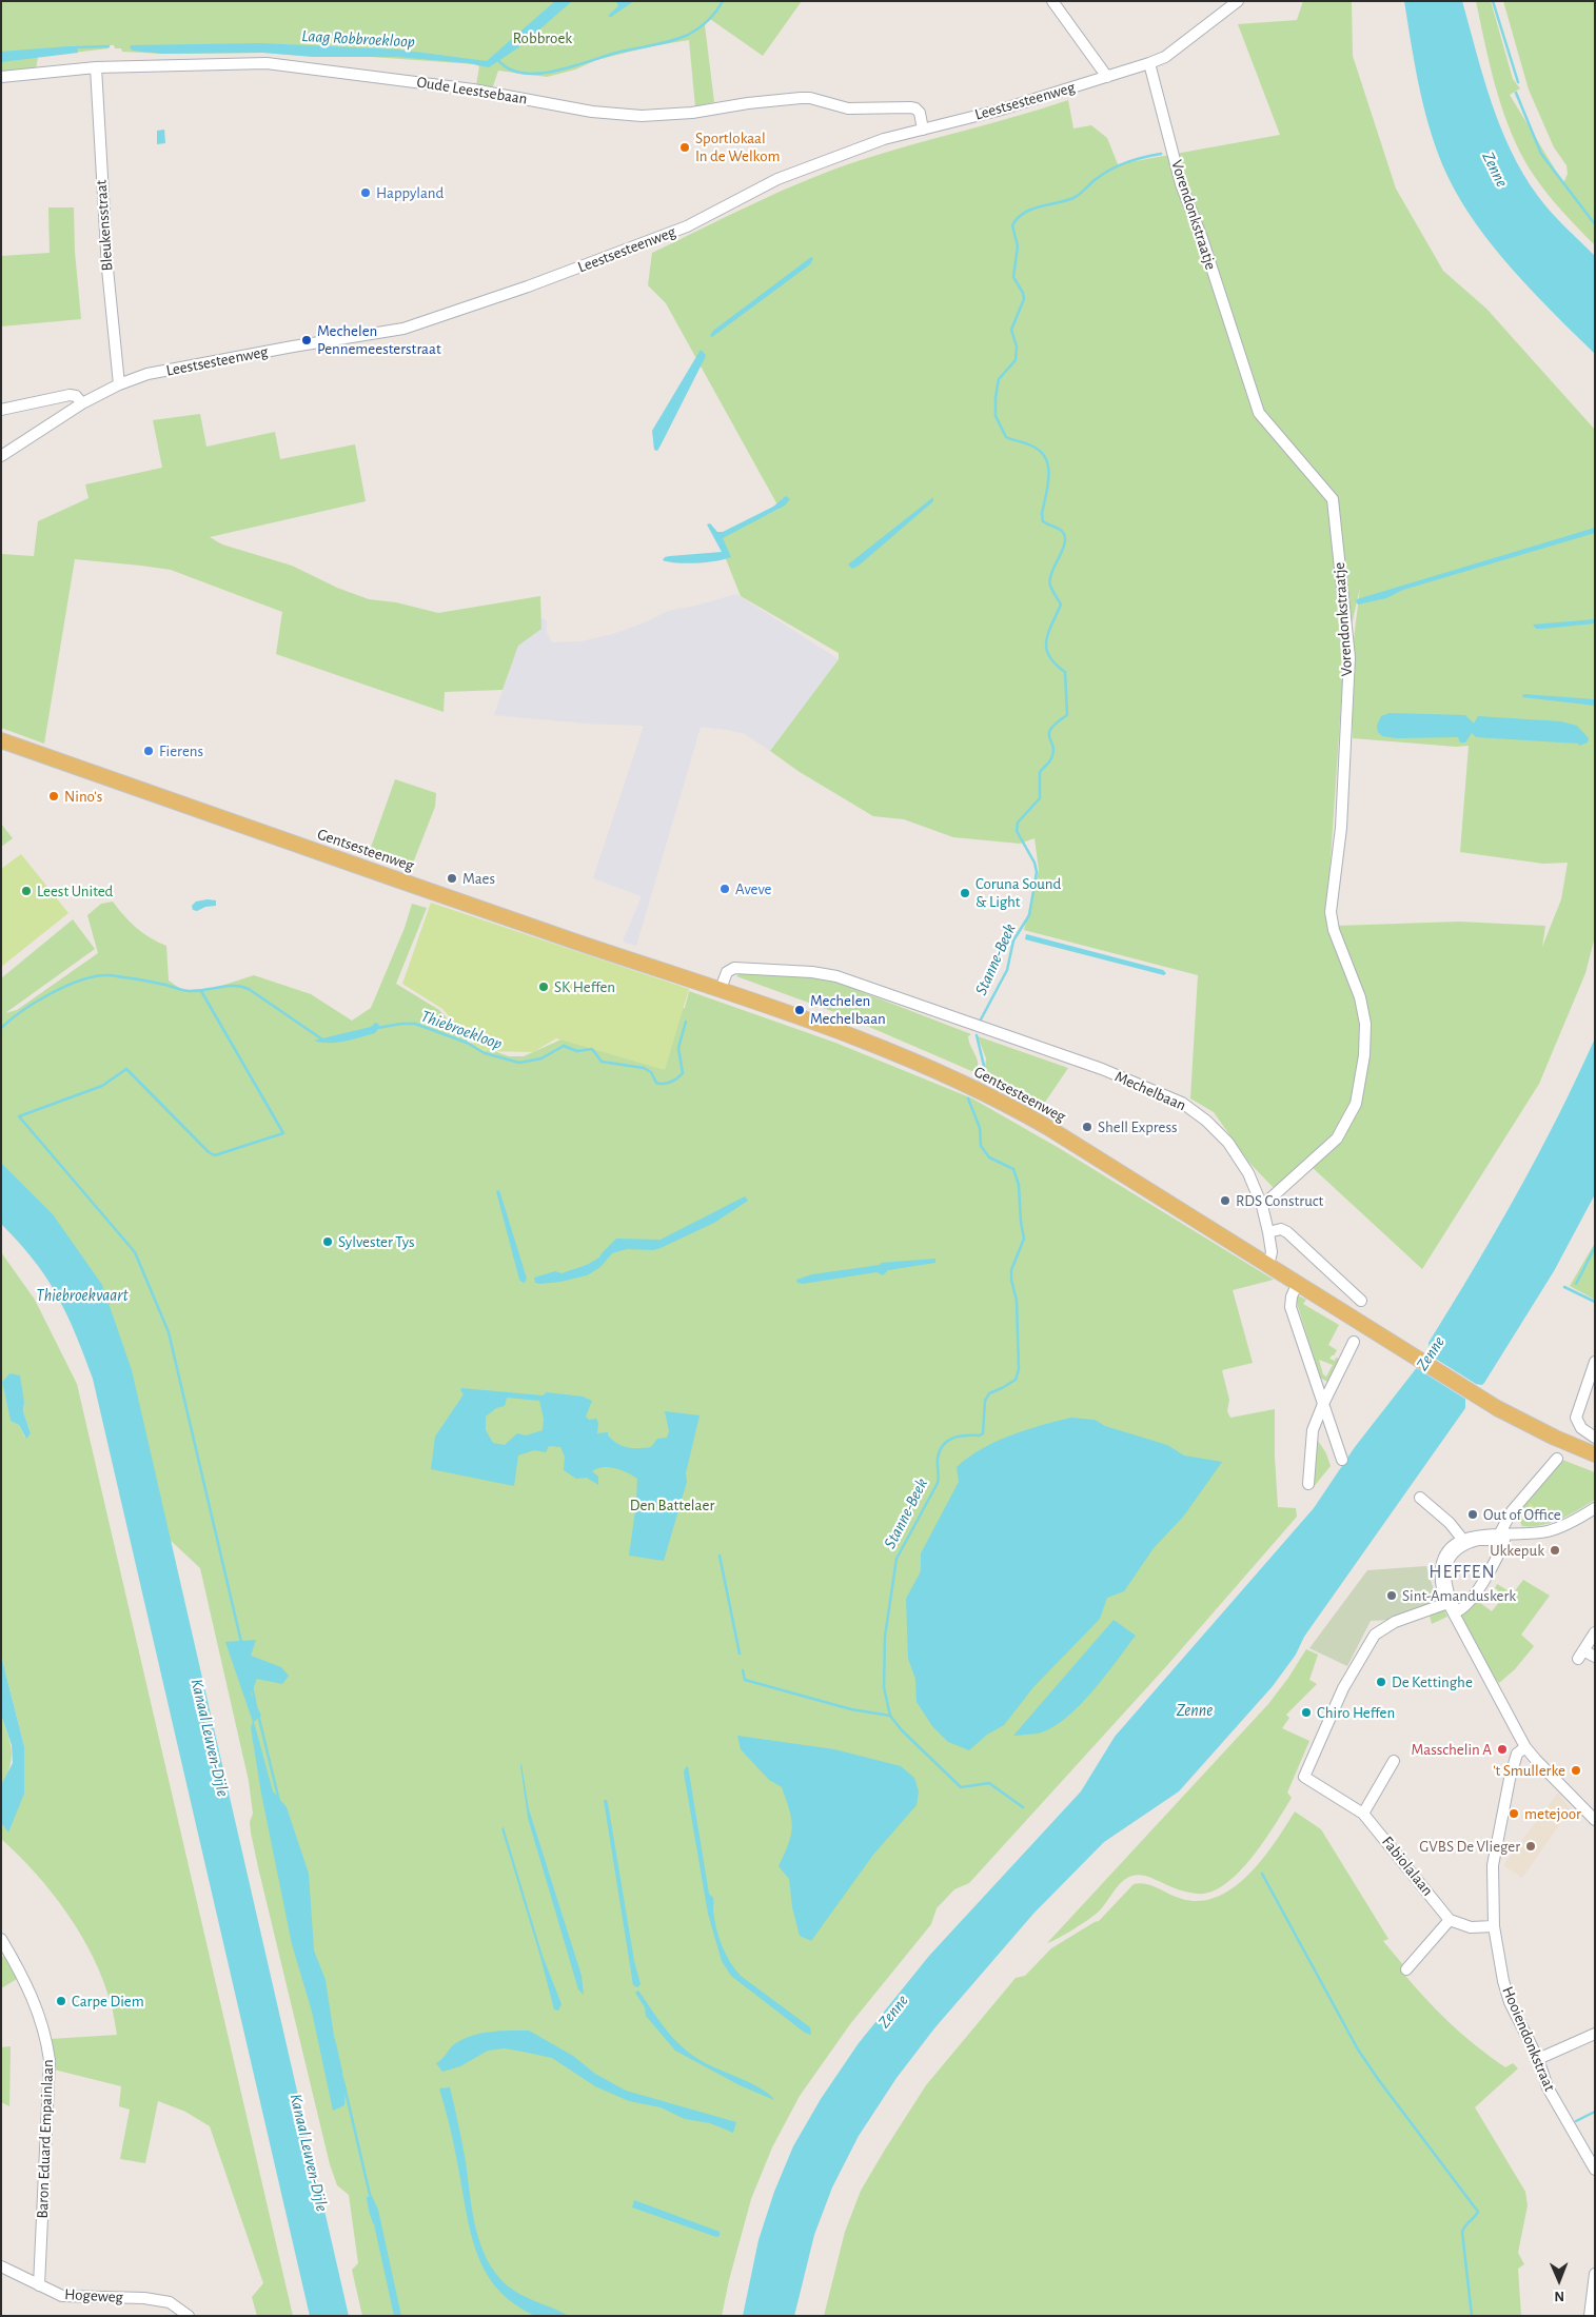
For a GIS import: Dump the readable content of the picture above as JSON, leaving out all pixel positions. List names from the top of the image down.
{
  "streets": {
    "main road": ["Gentsesteenweg"],
    "street": [
      "Oude Leestsebaan",
      "Leestsesteenweg",
      "Vorendonkstraatje",
      "Bleukensstraat",
      "Mechelbaan",
      "Fabiolalaan",
      "Hooiendonkstraat",
      "Baron Eduard Empainlaan",
      "Hogeweg"
    ]
  },
  "crossings": [
    ["Oude Leestsebaan", "Leestsesteenweg"],
    ["Oude Leestsebaan", "Bleukensstraat"],
    ["Leestsesteenweg", "Vorendonkstraatje"],
    ["Leestsesteenweg", "Bleukensstraat"],
    ["Vorendonkstraatje", "Mechelbaan"],
    ["Gentsesteenweg", "Mechelbaan"],
    ["Baron Eduard Empainlaan", "Hogeweg"]
  ],
  "districts": ["HEFFEN"],
  "water": [
    "Laag Robbroekloop",
    "Zenne",
    "Stanne-Beek",
    "Thiebroekloop",
    "Thiebroekvaart",
    "Kanaal Leuven-Dijle"
  ],
  "parks": ["Robbroek", "Den Battelaer"],
  "places": [
    "Sportlokaal In de Welkom",
    "Happyland",
    "Mechelen Pennemeesterstraat",
    "Fierens",
    "Nino's",
    "Maes",
    "Aveve",
    "Leest United",
    "Coruna Sound & Light",
    "SK Heffen",
    "Mechelen Mechelbaan",
    "Shell Express",
    "RDS Construct",
    "Sylvester Tys",
    "Out of Office",
    "Ukkepuk",
    "Sint-Amanduskerk",
    "De Kettinghe",
    "Chiro Heffen",
    "Masschelin A",
    "'t Smullerke",
    "metejoor",
    "GVBS De Vlieger",
    "Carpe Diem"
  ],
  "north": "bottom"
}
